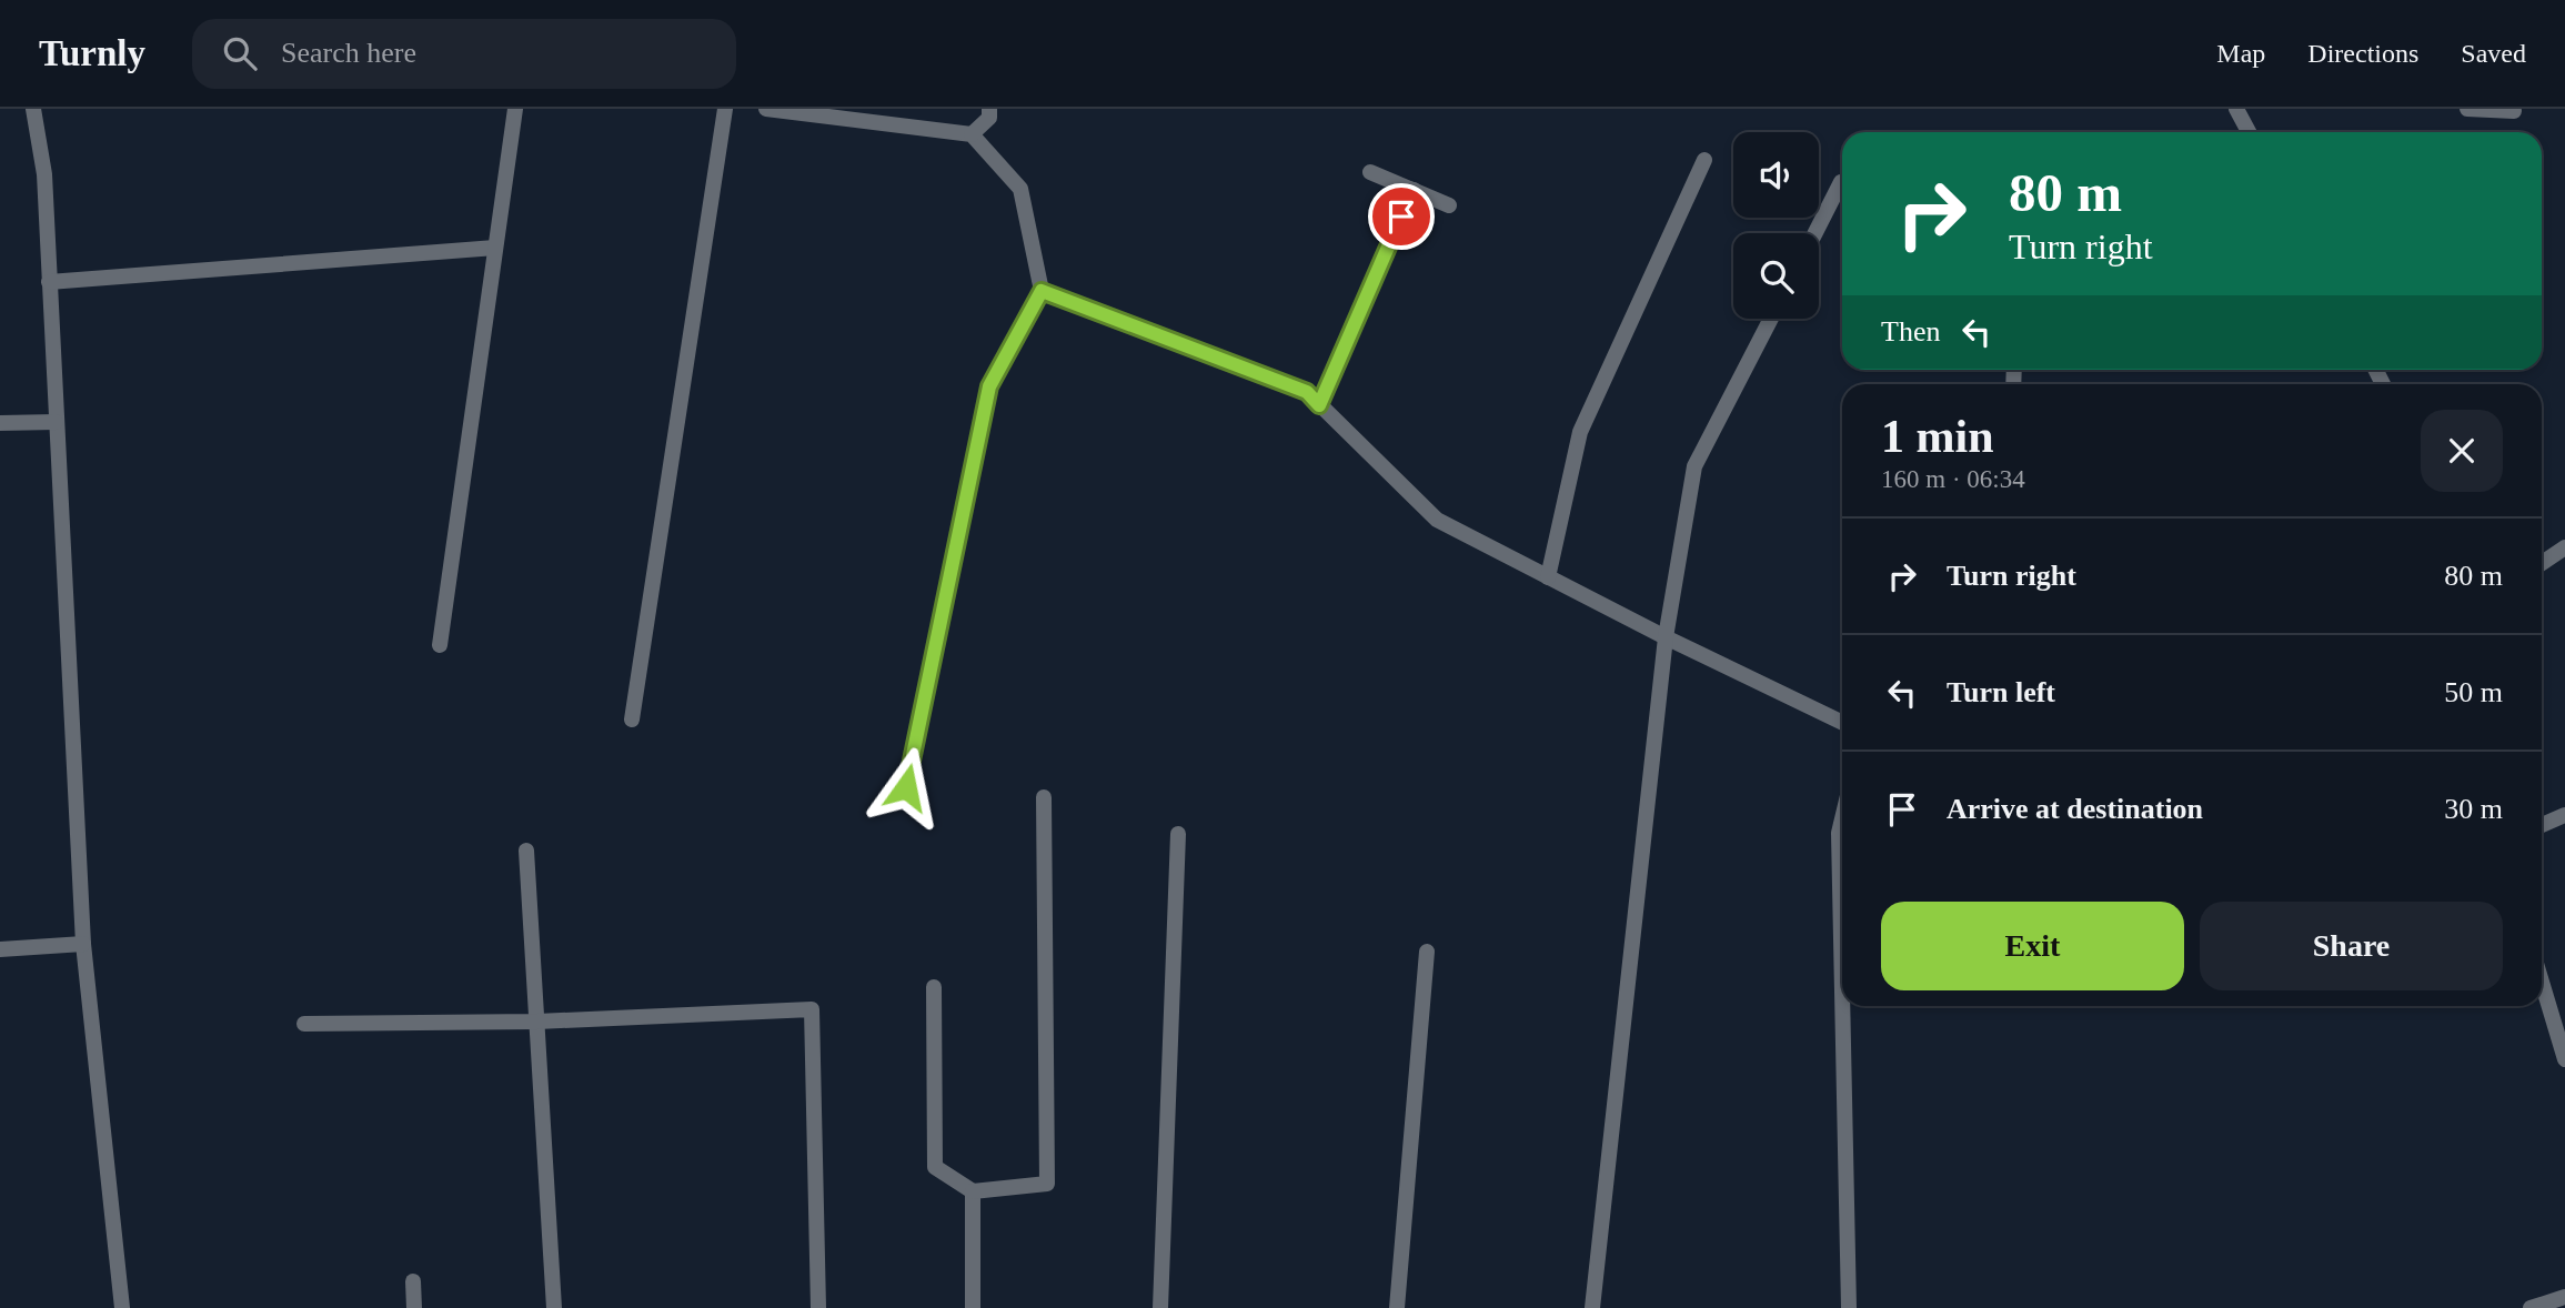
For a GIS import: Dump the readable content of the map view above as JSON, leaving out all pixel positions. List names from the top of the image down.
{
  "page": {
    "header": "Turnly",
    "search": "Search here",
    "nav": ["Map", "Directions", "Saved"],
    "turn": ["80 m", "Turn right"],
    "then": "Then",
    "heading": ["1 min", "160 m · 06:34"],
    "list": [
      {
        "name": "Turn right",
        "value": "80 m"
      },
      {
        "name": "Turn left",
        "value": "50 m"
      },
      {
        "name": "Arrive at destination",
        "value": "30 m"
      }
    ],
    "buttons": ["Exit", "Share"]
  }
}
